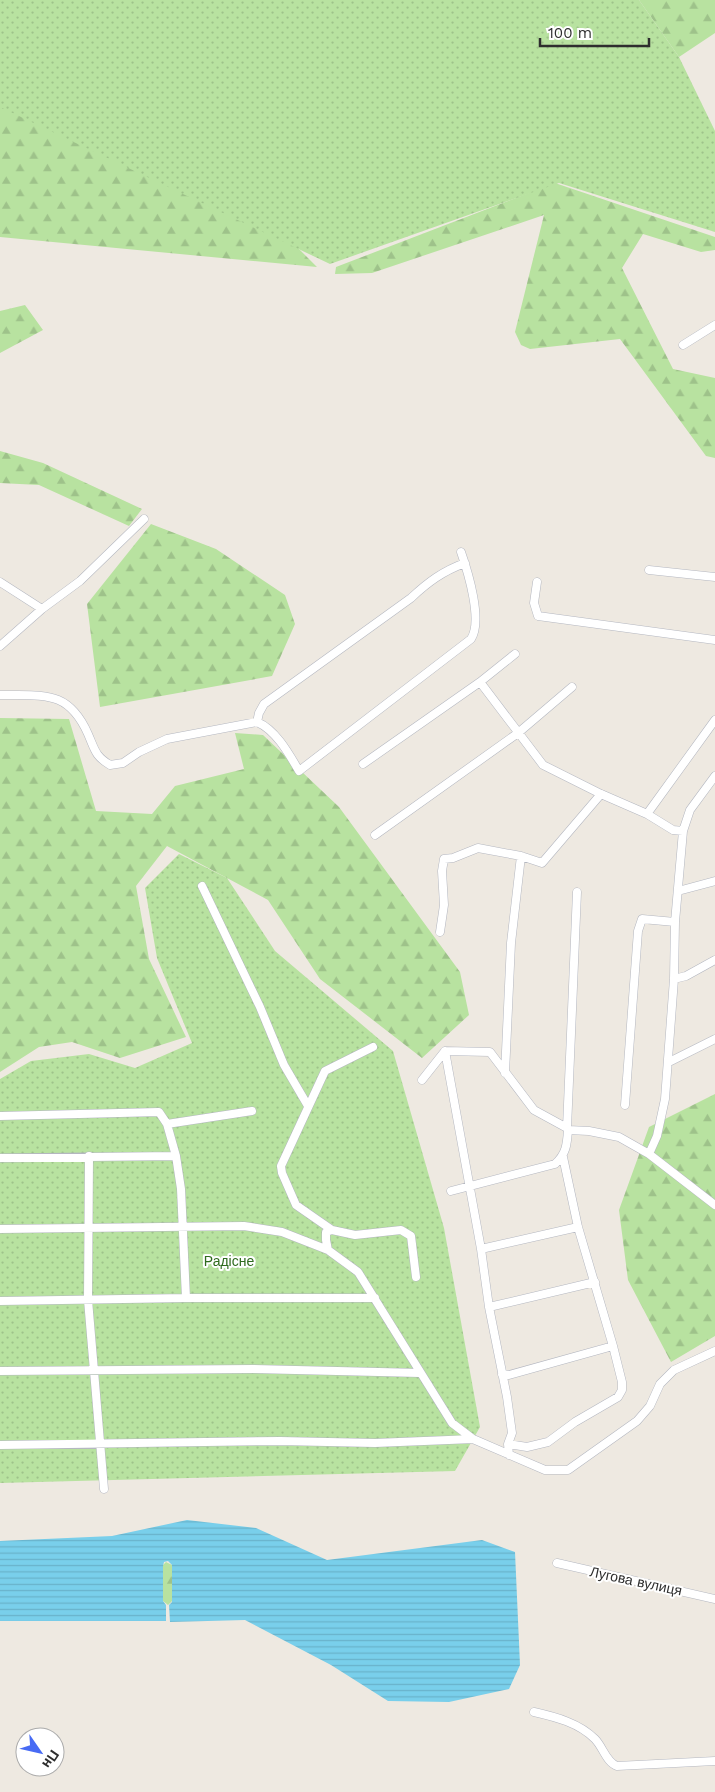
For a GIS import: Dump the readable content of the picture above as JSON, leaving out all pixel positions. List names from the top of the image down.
{
  "streets": {
    "street": ["Лугова вулиця"]
  },
  "parks": ["Радісне"],
  "scale_bar": "100 m",
  "north": "bottom right"
}
